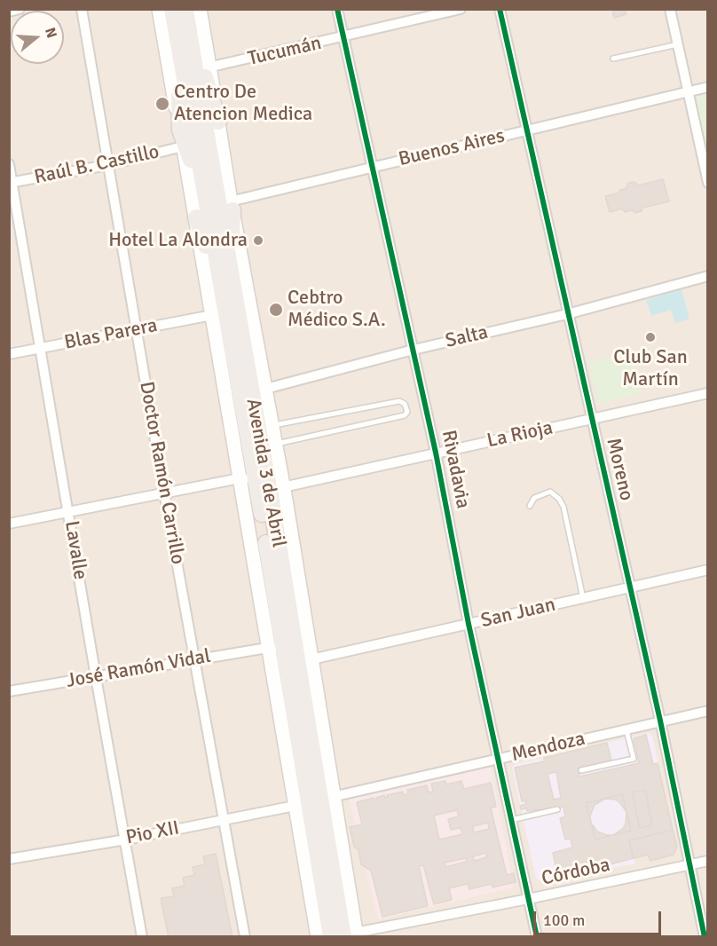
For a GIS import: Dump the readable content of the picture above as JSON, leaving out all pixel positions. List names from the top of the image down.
{
  "streets": {
    "highway": ["Avenida 3 de Abril"],
    "street": [
      "Tucumán",
      "Buenos Aires",
      "Raúl B. Castillo",
      "Blas Parera",
      "Salta",
      "La Rioja",
      "Rivadavia",
      "Moreno",
      "Doctor Ramón Carrillo",
      "Lavalle",
      "San Juan",
      "José Ramón Vidal",
      "Mendoza",
      "Pio XII",
      "Córdoba"
    ]
  },
  "crossings": [
    ["Tucumán", "Rivadavia"],
    ["Tucumán", "Avenida 3 de Abril"],
    ["Buenos Aires", "Rivadavia"],
    ["Buenos Aires", "Moreno"],
    ["Buenos Aires", "Avenida 3 de Abril"],
    ["Raúl B. Castillo", "Doctor Ramón Carrillo"],
    ["Raúl B. Castillo", "Avenida 3 de Abril"],
    ["Raúl B. Castillo", "Lavalle"],
    ["Blas Parera", "Doctor Ramón Carrillo"],
    ["Blas Parera", "Avenida 3 de Abril"],
    ["Blas Parera", "Lavalle"],
    ["Salta", "Rivadavia"],
    ["Salta", "Moreno"],
    ["Salta", "Avenida 3 de Abril"],
    ["La Rioja", "Rivadavia"],
    ["La Rioja", "Moreno"],
    ["La Rioja", "Avenida 3 de Abril"],
    ["Rivadavia", "San Juan"],
    ["Rivadavia", "Mendoza"],
    ["Rivadavia", "Córdoba"],
    ["Moreno", "San Juan"],
    ["Moreno", "Mendoza"],
    ["Moreno", "Córdoba"],
    ["Doctor Ramón Carrillo", "José Ramón Vidal"],
    ["Doctor Ramón Carrillo", "Pio XII"],
    ["Avenida 3 de Abril", "San Juan"],
    ["Avenida 3 de Abril", "José Ramón Vidal"],
    ["Avenida 3 de Abril", "Mendoza"],
    ["Avenida 3 de Abril", "Pio XII"],
    ["Avenida 3 de Abril", "Córdoba"],
    ["Lavalle", "José Ramón Vidal"],
    ["Lavalle", "Pio XII"],
    ["Mendoza", "Pio XII"]
  ],
  "places": [
    "Centro De Atencion Medica",
    "Hotel La Alondra",
    "Cebtro Médico S.A.",
    "Club San Martín"
  ],
  "scale_bar": "100 m",
  "north": "right"
}
